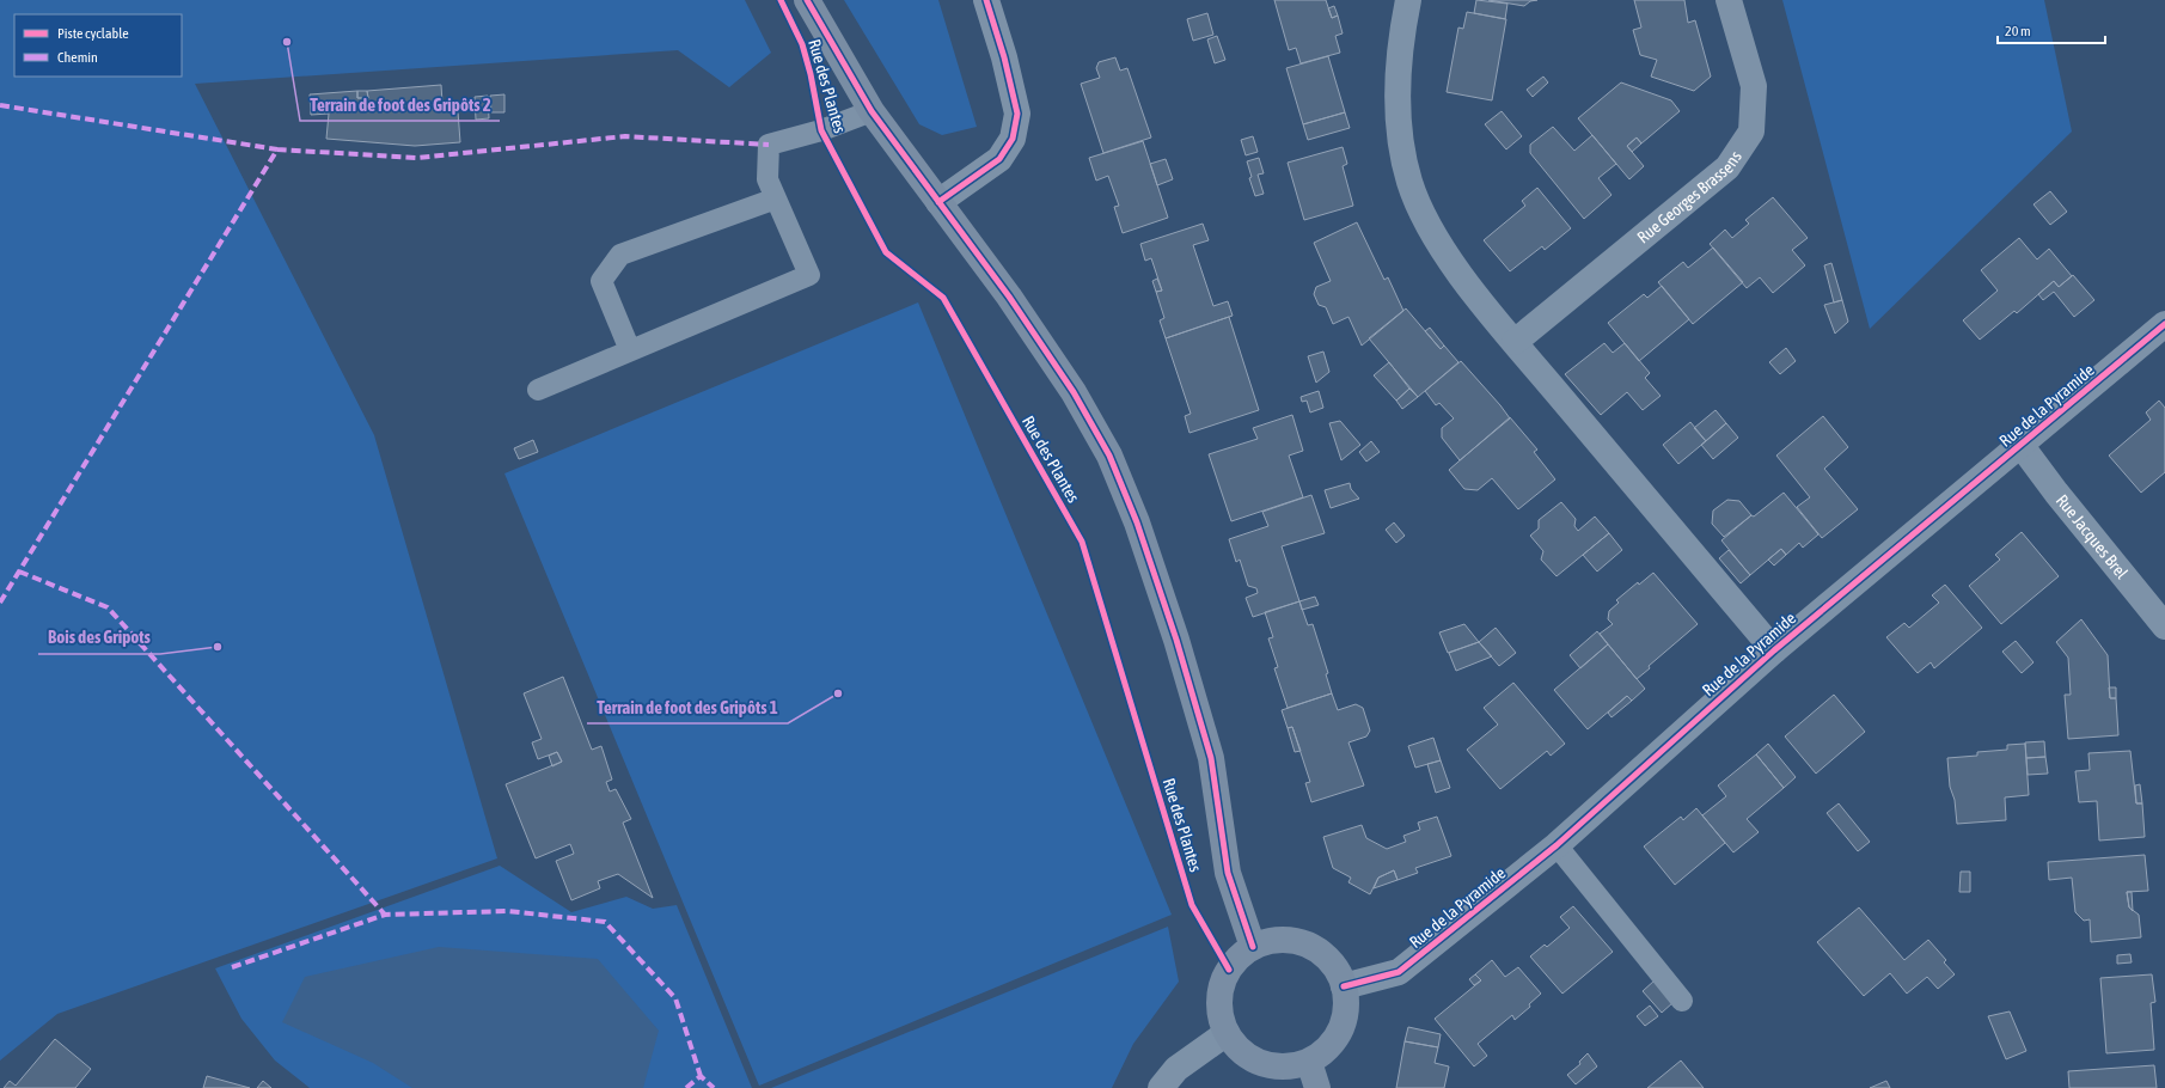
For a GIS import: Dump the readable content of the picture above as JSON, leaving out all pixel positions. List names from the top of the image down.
{
  "streets": {
    "street": [
      "Rue des Plantes",
      "Rue Georges Brassens",
      "Rue de la Pyramide",
      "Rue Jacques Brel"
    ]
  },
  "crossings": [
    ["Rue des Plantes", "Rue de la Pyramide"],
    ["Rue de la Pyramide", "Rue Jacques Brel"]
  ],
  "places": ["Terrain de foot des Gripôts 2", "Bois des Gripots", "Terrain de foot des Gripôts 1"],
  "legend": ["Piste cyclable", "Chemin"],
  "scale_bar": "20 m"
}
